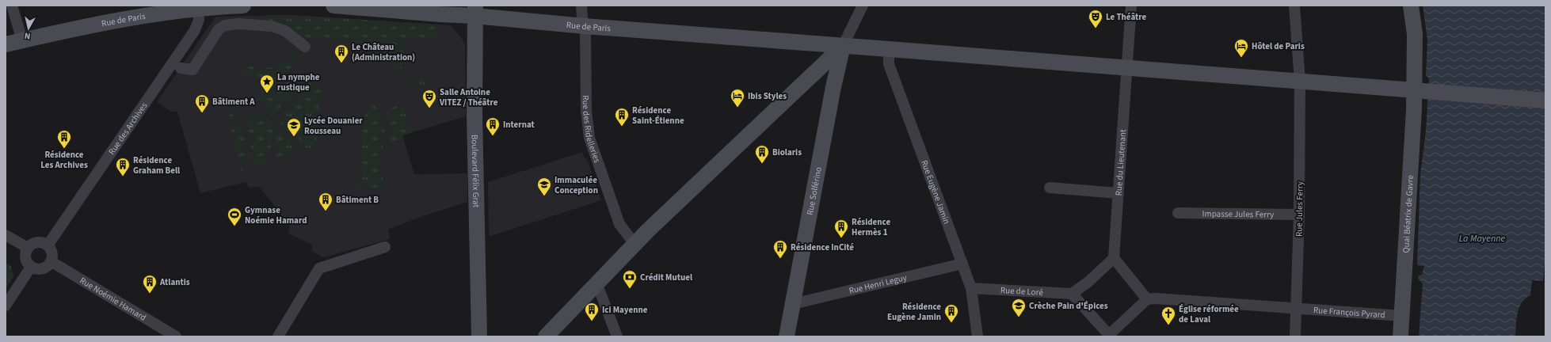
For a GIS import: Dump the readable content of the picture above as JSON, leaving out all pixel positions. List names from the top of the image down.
{
  "streets": {
    "main road": [
      "Rue de Paris",
      "Boulevard Félix Grat",
      "Rue Solférino",
      "Quai Béatrix de Gavre"
    ],
    "street": [
      "Rue des Archives",
      "Rue des Ridelleries",
      "Rue du Lieutenant",
      "Rue Eugène Jamin",
      "Rue Jules Ferry",
      "Impasse Jules Ferry",
      "Rue Henri Leguy",
      "Rue de Loré",
      "Rue Noémie Hamard",
      "Rue François Pyrard"
    ]
  },
  "crossings": [
    ["Rue de Paris", "Rue des Archives"],
    ["Rue de Paris", "Rue des Ridelleries"],
    ["Rue de Paris", "Rue du Lieutenant"],
    ["Rue de Paris", "Boulevard Félix Grat"],
    ["Rue de Paris", "Rue Solférino"],
    ["Rue de Paris", "Rue Eugène Jamin"],
    ["Rue de Paris", "Rue Jules Ferry"],
    ["Rue de Paris", "Quai Béatrix de Gavre"],
    ["Rue des Archives", "Rue Noémie Hamard"],
    ["Rue Solférino", "Rue Henri Leguy"],
    ["Rue Eugène Jamin", "Rue Henri Leguy"],
    ["Rue Eugène Jamin", "Rue de Loré"],
    ["Rue Jules Ferry", "Impasse Jules Ferry"],
    ["Rue Jules Ferry", "Rue François Pyrard"],
    ["Quai Béatrix de Gavre", "Rue François Pyrard"]
  ],
  "water": ["La Mayenne"],
  "places": {
    "theatre": ["Le Théâtre", "Salle Antoine VITEZ / Théâtre"],
    "hotel": ["Hôtel de Paris", "Ibis Styles"],
    "building": [
      "Le Château (Administration)",
      "Bâtiment A",
      "Résidence Saint-Étienne",
      "Internat",
      "Résidence Les Archives",
      "Biolaris",
      "Résidence Graham Bell",
      "Bâtiment B",
      "Résidence Hermès 1",
      "Résidence InCité",
      "Atlantis",
      "Ici Mayenne",
      "Résidence Eugène Jamin"
    ],
    "place": ["La nymphe rustique"],
    "school or university": ["Lycée Douanier Rousseau", "Immaculée Conception", "Crèche Pain d'Épices"],
    "sports": ["Gymnase Noémie Hamard"],
    "bank": ["Crédit Mutuel"],
    "church": ["Église réformée de Laval"]
  },
  "north": "bottom"
}
